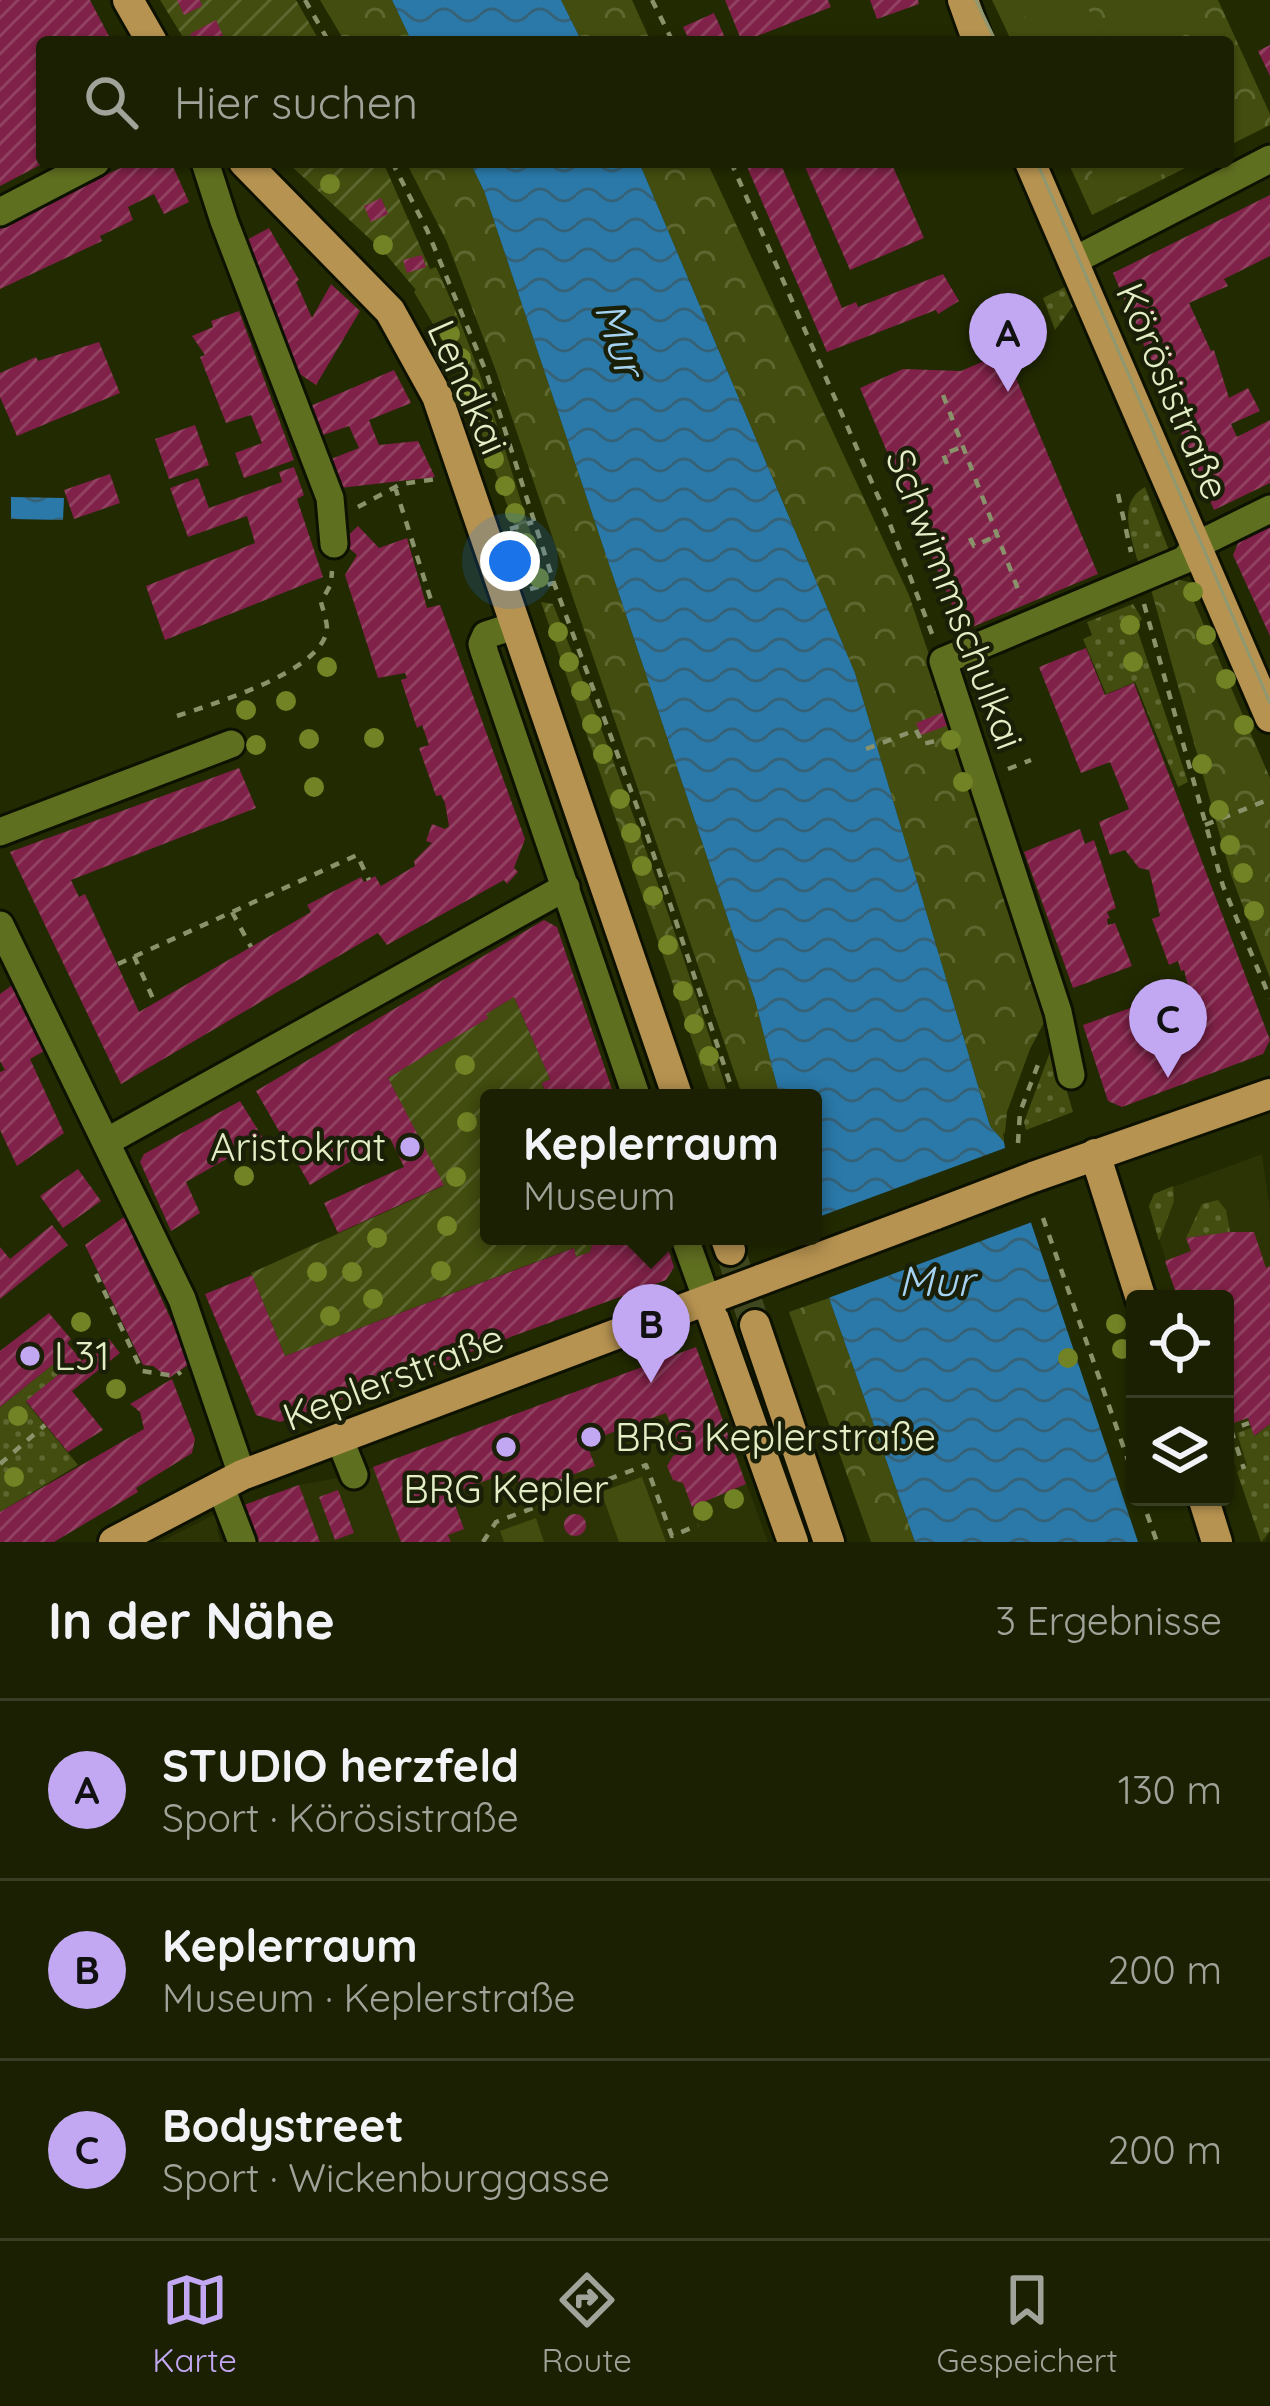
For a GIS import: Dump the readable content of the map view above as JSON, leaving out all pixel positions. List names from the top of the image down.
{
  "streets": {
    "main road": ["Lendkai", "Körösistraße", "Keplerstraße"],
    "street": ["Schwimmschulkai"]
  },
  "water": ["Mur"],
  "places": [
    "Aristokrat",
    "L31",
    "BRG Keplerstraße",
    "BRG Kepler"
  ],
  "page": {
    "search": "Hier suchen",
    "pins": ["A", "C", "B"],
    "popup": ["Keplerraum", "Museum"],
    "heading": ["In der Nähe", "3 Ergebnisse"],
    "list": [
      {
        "mark": "A",
        "name": "STUDIO herzfeld",
        "note": "Sport · Körösistraße",
        "value": "130 m"
      },
      {
        "mark": "B",
        "name": "Keplerraum",
        "note": "Museum · Keplerstraße",
        "value": "200 m"
      },
      {
        "mark": "C",
        "name": "Bodystreet",
        "note": "Sport · Wickenburggasse",
        "value": "200 m"
      }
    ],
    "nav": ["Karte", "Route", "Gespeichert"]
  }
}
